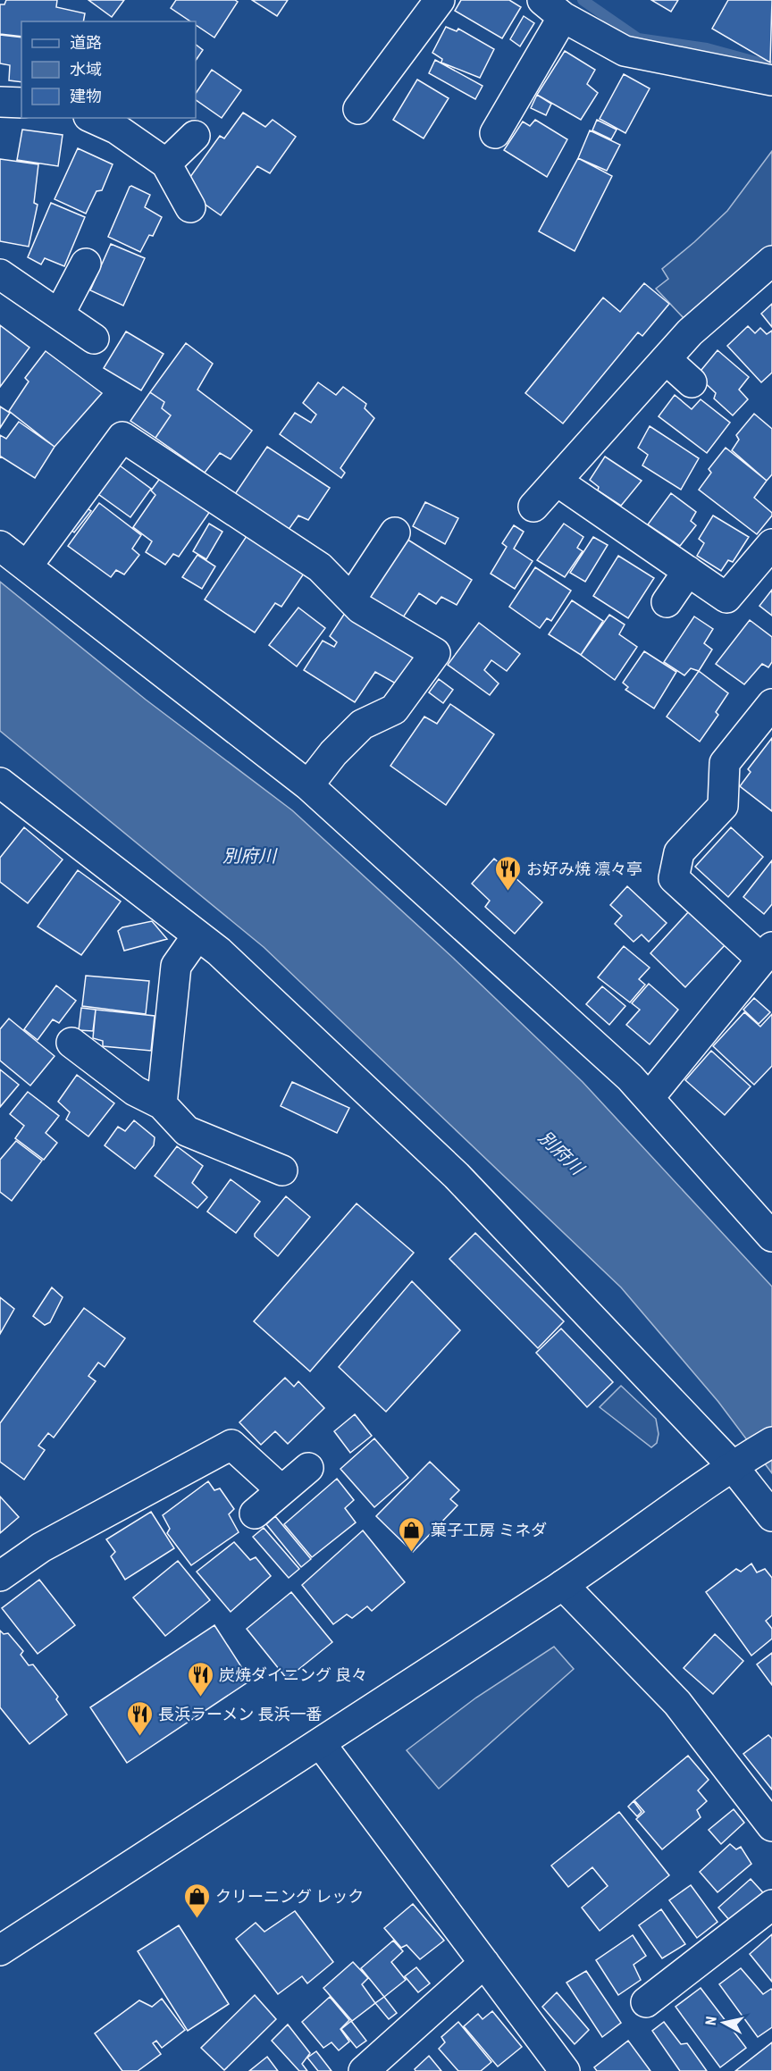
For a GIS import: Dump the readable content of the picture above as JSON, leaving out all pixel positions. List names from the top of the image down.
{
  "water": ["別府川"],
  "places": {
    "restaurant": ["お好み焼 凛々亭", "炭焼ダイニング 良々", "長浜ラーメン 長浜一番"],
    "shop": ["菓子工房 ミネダ", "クリーニング レック"]
  },
  "legend": ["道路", "水域", "建物"],
  "north": "left"
}
